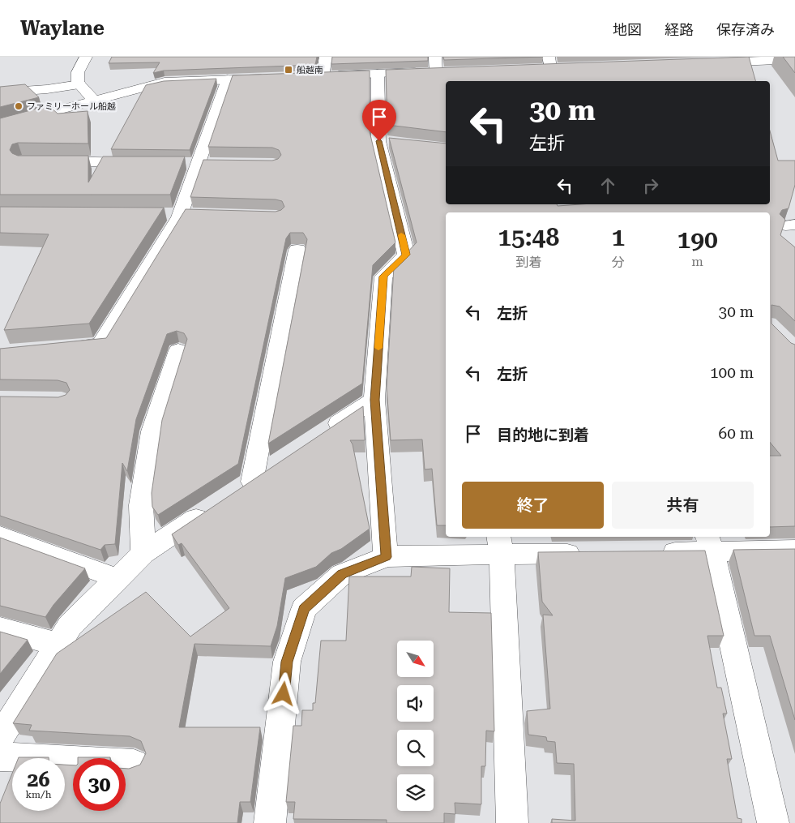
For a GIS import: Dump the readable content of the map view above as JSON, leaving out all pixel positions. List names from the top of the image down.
{
  "places": {
    "transit": ["船越南"],
    "other": ["ファミリーホール船越"]
  },
  "north": "bottom right",
  "page": {
    "header": "Waylane",
    "nav": ["地図", "経路", "保存済み"],
    "turn": ["30 m", "左折"],
    "eta": [
      "15:48",
      "到着",
      "1",
      "分",
      "190",
      "m"
    ],
    "list": [
      {
        "name": "左折",
        "value": "30 m"
      },
      {
        "name": "左折",
        "value": "100 m"
      },
      {
        "name": "目的地に到着",
        "value": "60 m"
      }
    ],
    "buttons": ["終了", "共有"],
    "speed": "26 km/h",
    "limit": "30"
  }
}
